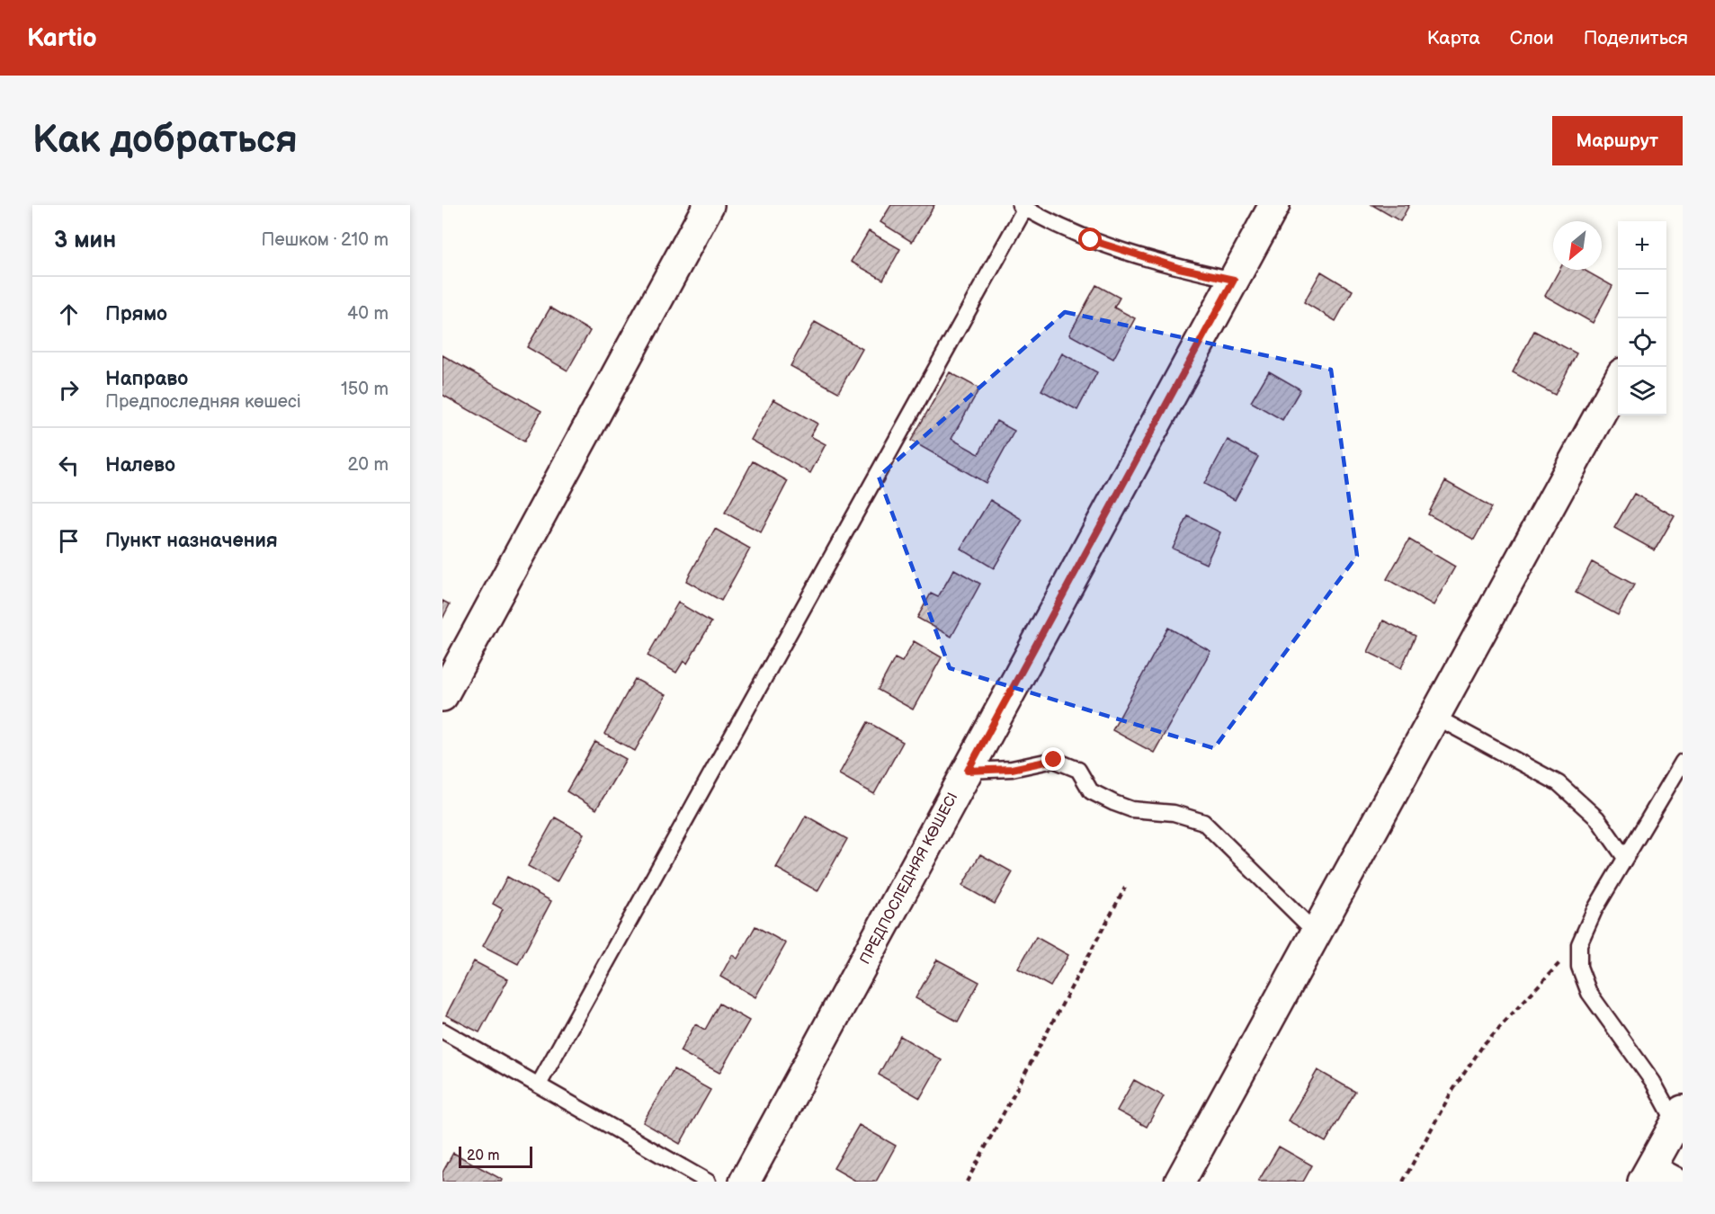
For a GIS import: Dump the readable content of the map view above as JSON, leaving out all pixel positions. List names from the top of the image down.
{
  "streets": {
    "street": ["ПРЕДПОСЛЕДНЯЯ КӨШЕСІ"]
  },
  "scale_bar": "20 m",
  "north": "bottom left",
  "page": {
    "header": "Kartio",
    "nav": ["Карта", "Слои", "Поделиться"],
    "buttons": "Маршрут",
    "title": "Как добраться",
    "heading": ["3 мин", "Пешком · 210 m"],
    "map_buttons": ["+", "−"],
    "list": [
      ["Прямо", "40 m"],
      ["Направо", "Предпоследняя көшесі", "150 m"],
      ["Налево", "20 m"],
      "Пункт назначения"
    ],
    "scale": "20 m"
  }
}
